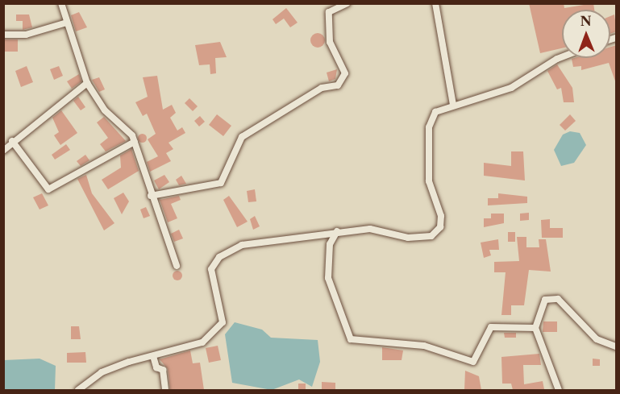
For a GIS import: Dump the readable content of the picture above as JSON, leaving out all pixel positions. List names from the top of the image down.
{
  "north": "top"
}
